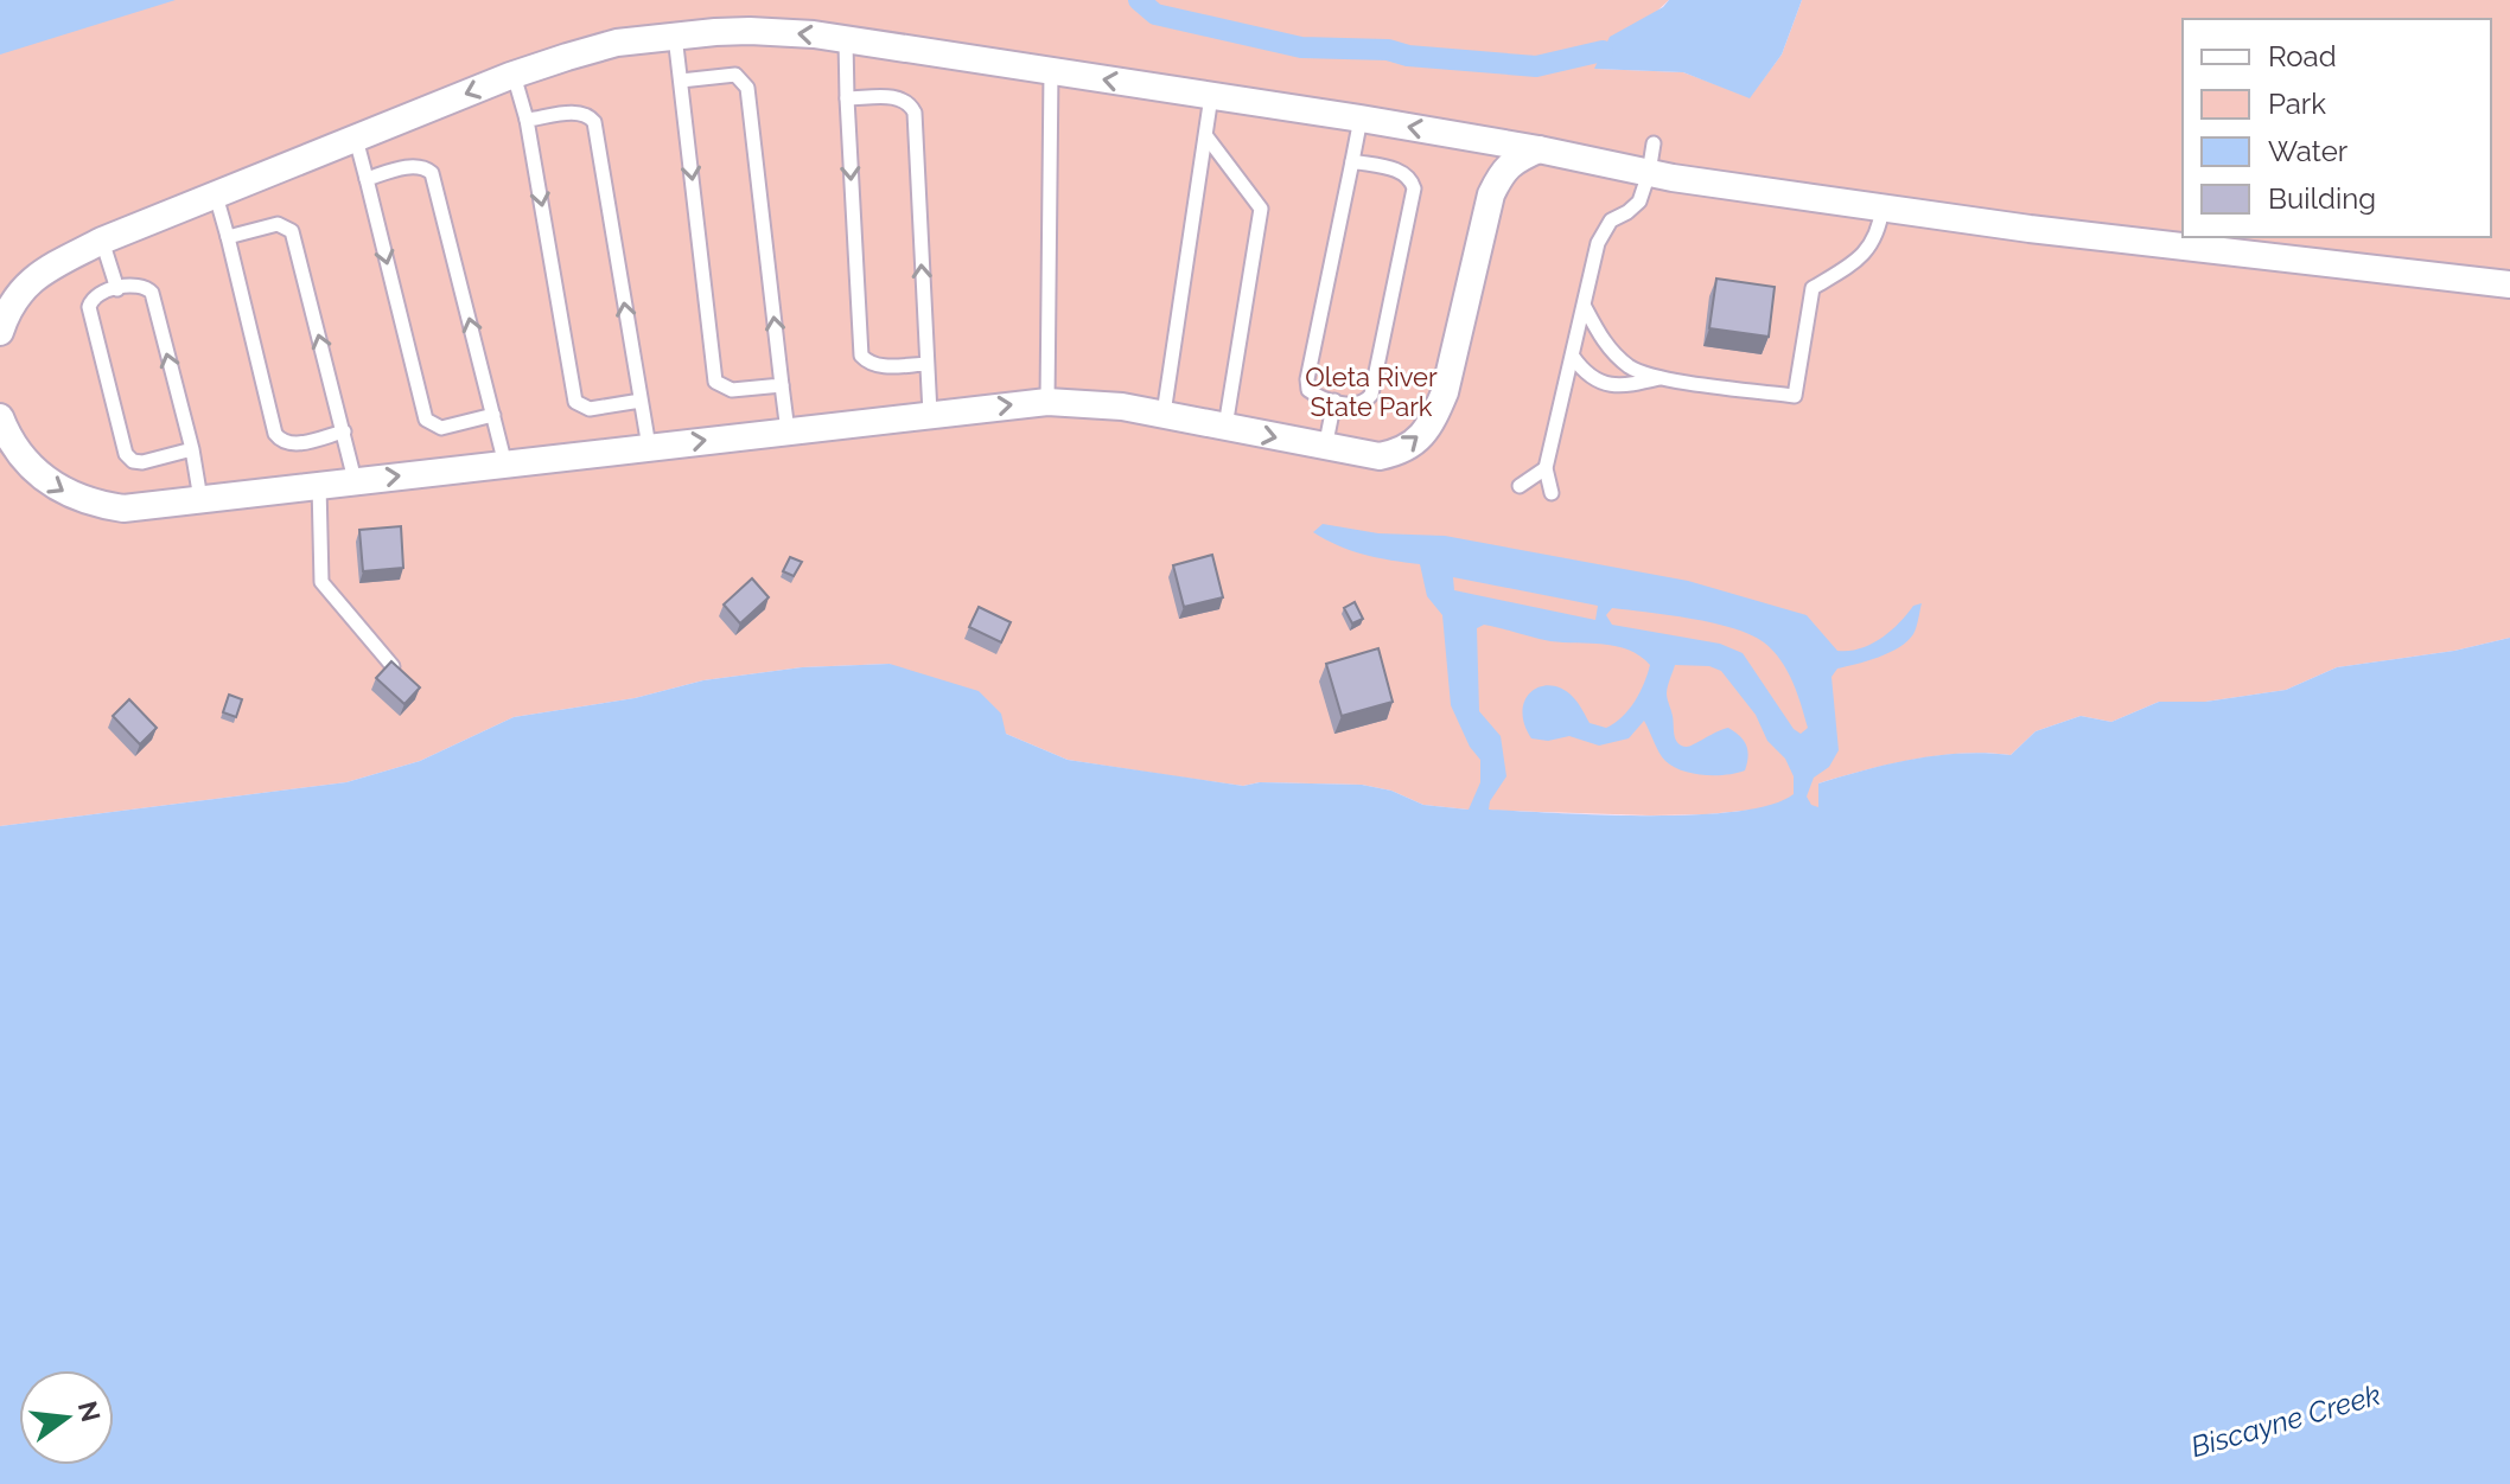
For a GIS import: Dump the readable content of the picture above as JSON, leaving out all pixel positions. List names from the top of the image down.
{
  "water": ["Biscayne Creek"],
  "parks": ["Oleta River State Park"],
  "legend": [
    "Road",
    "Park",
    "Water",
    "Building"
  ],
  "north": "right"
}
